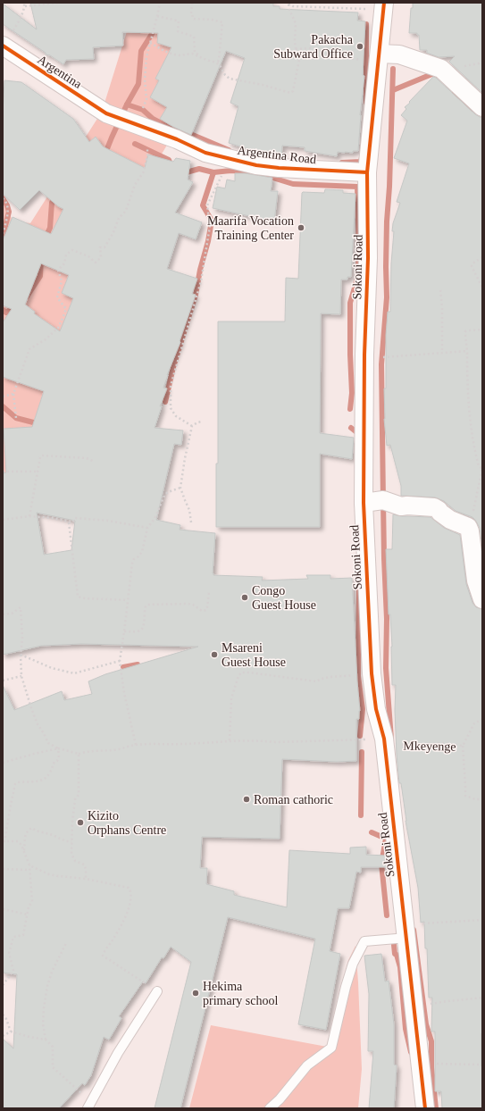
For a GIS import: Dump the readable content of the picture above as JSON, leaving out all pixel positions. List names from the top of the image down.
{
  "streets": {
    "street": ["Argentina", "Argentina Road", "Sokoni Road"],
    "path": ["Mkeyenge"]
  },
  "crossings": [
    ["Argentina", "Argentina Road"],
    ["Argentina Road", "Sokoni Road"],
    ["Sokoni Road", "Mkeyenge"]
  ],
  "places": [
    "Pakacha Subward Office",
    "Maarifa Vocation Training Center",
    "Congo Guest House",
    "Msareni Guest House",
    "Roman cathoric",
    "Kizito Orphans Centre",
    "Hekima primary school"
  ]
}
